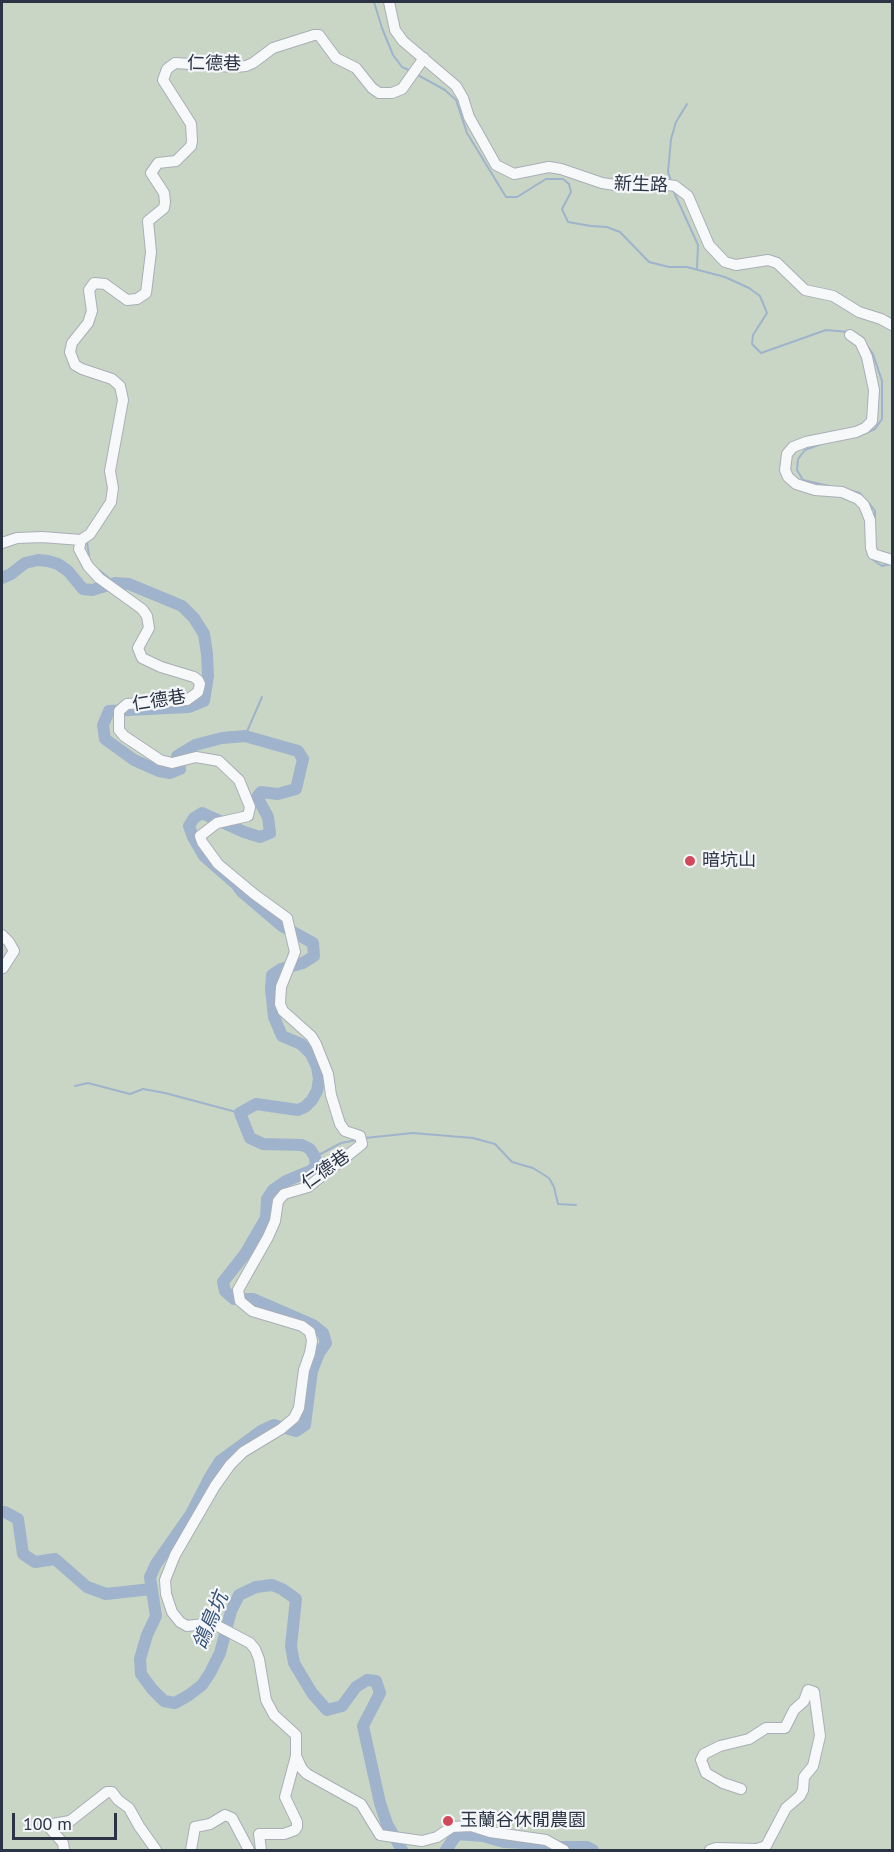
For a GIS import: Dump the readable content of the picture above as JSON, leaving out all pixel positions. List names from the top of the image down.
{
  "streets": {
    "street": ["仁德巷", "新生路"]
  },
  "crossings": [
    ["仁德巷", "新生路"]
  ],
  "water": ["鴿鳥坑"],
  "places": ["暗坑山", "玉蘭谷休閒農園"],
  "scale_bar": "100 m"
}
